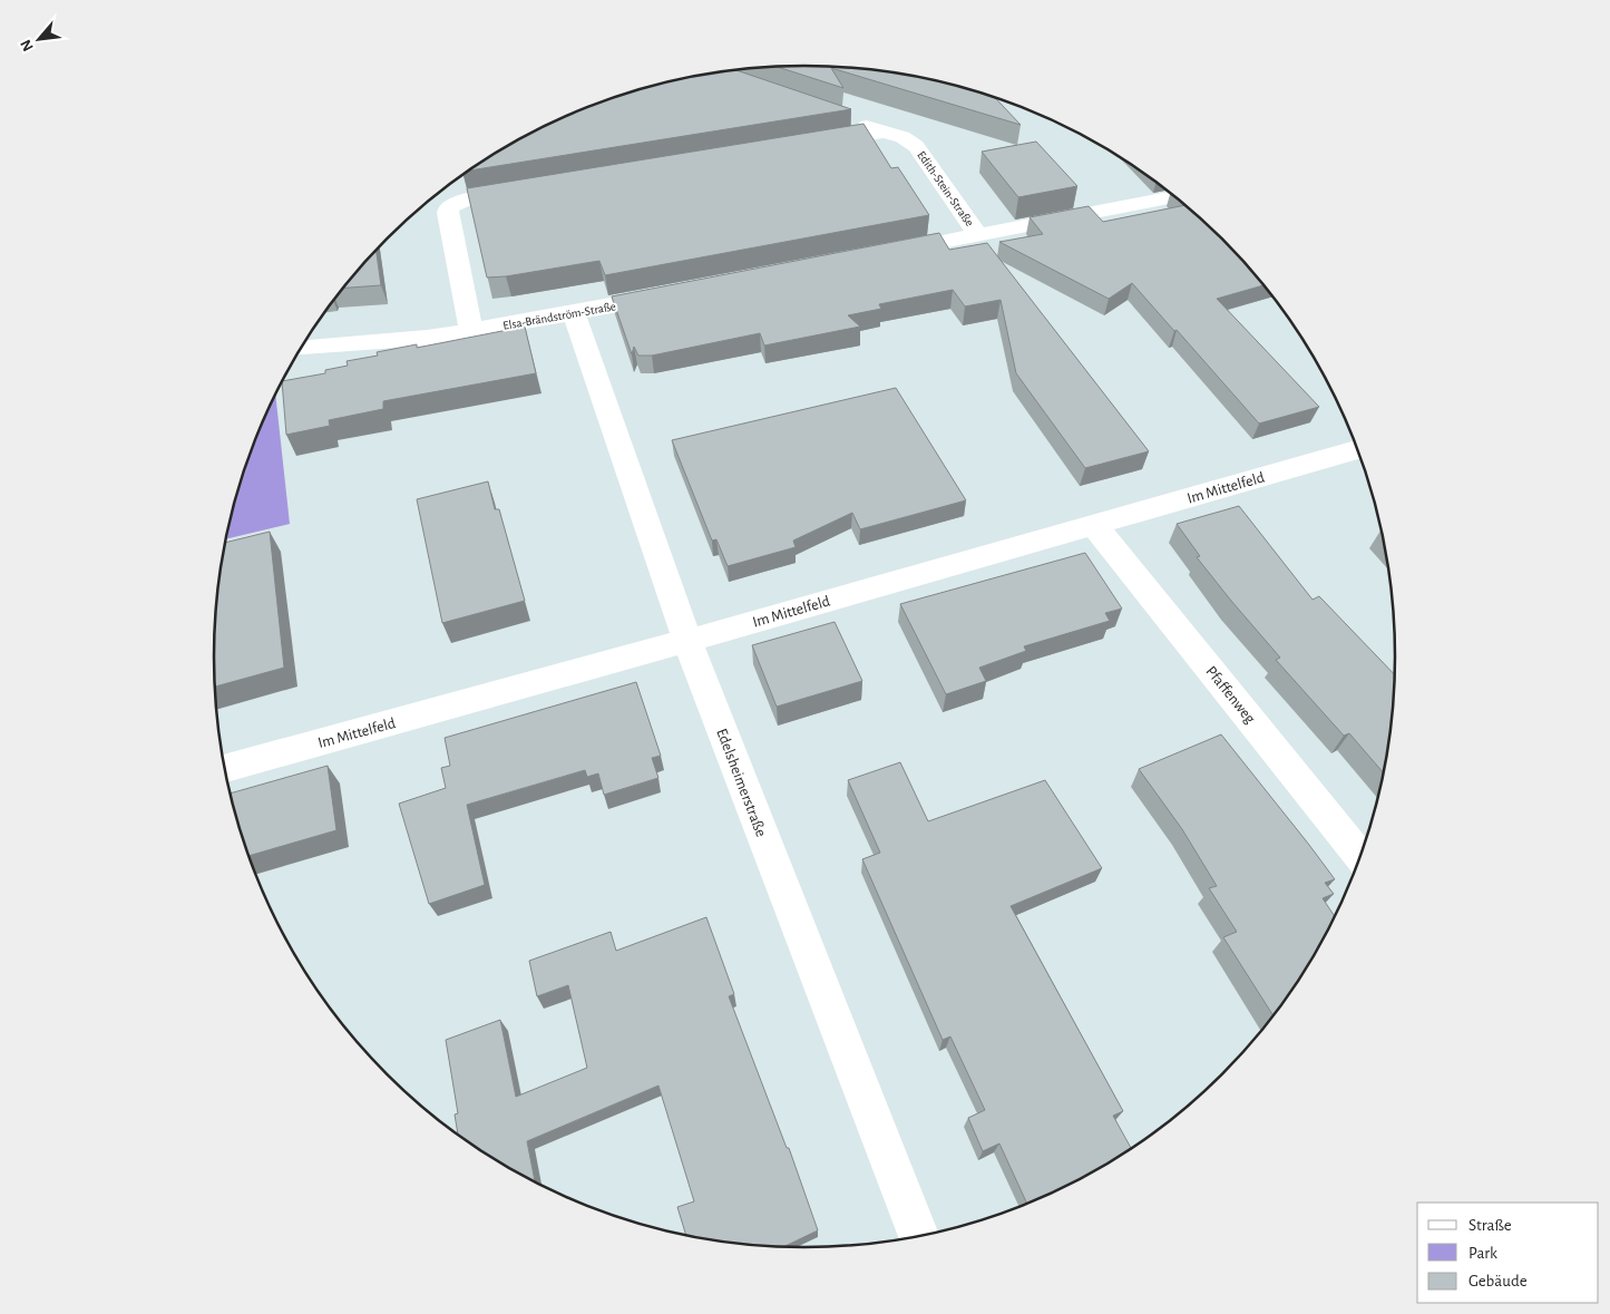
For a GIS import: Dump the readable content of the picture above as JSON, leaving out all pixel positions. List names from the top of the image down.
{
  "streets": {
    "street": [
      "Edith-Stein-Straße",
      "Elsa-Brändström-Straße",
      "Im Mittelfeld",
      "Pfaffenweg",
      "Edelsheimerstraße"
    ]
  },
  "crossings": [
    ["Elsa-Brändström-Straße", "Edelsheimerstraße"],
    ["Im Mittelfeld", "Pfaffenweg"],
    ["Im Mittelfeld", "Edelsheimerstraße"]
  ],
  "legend": ["Straße", "Park", "Gebäude"],
  "north": "bottom left"
}
